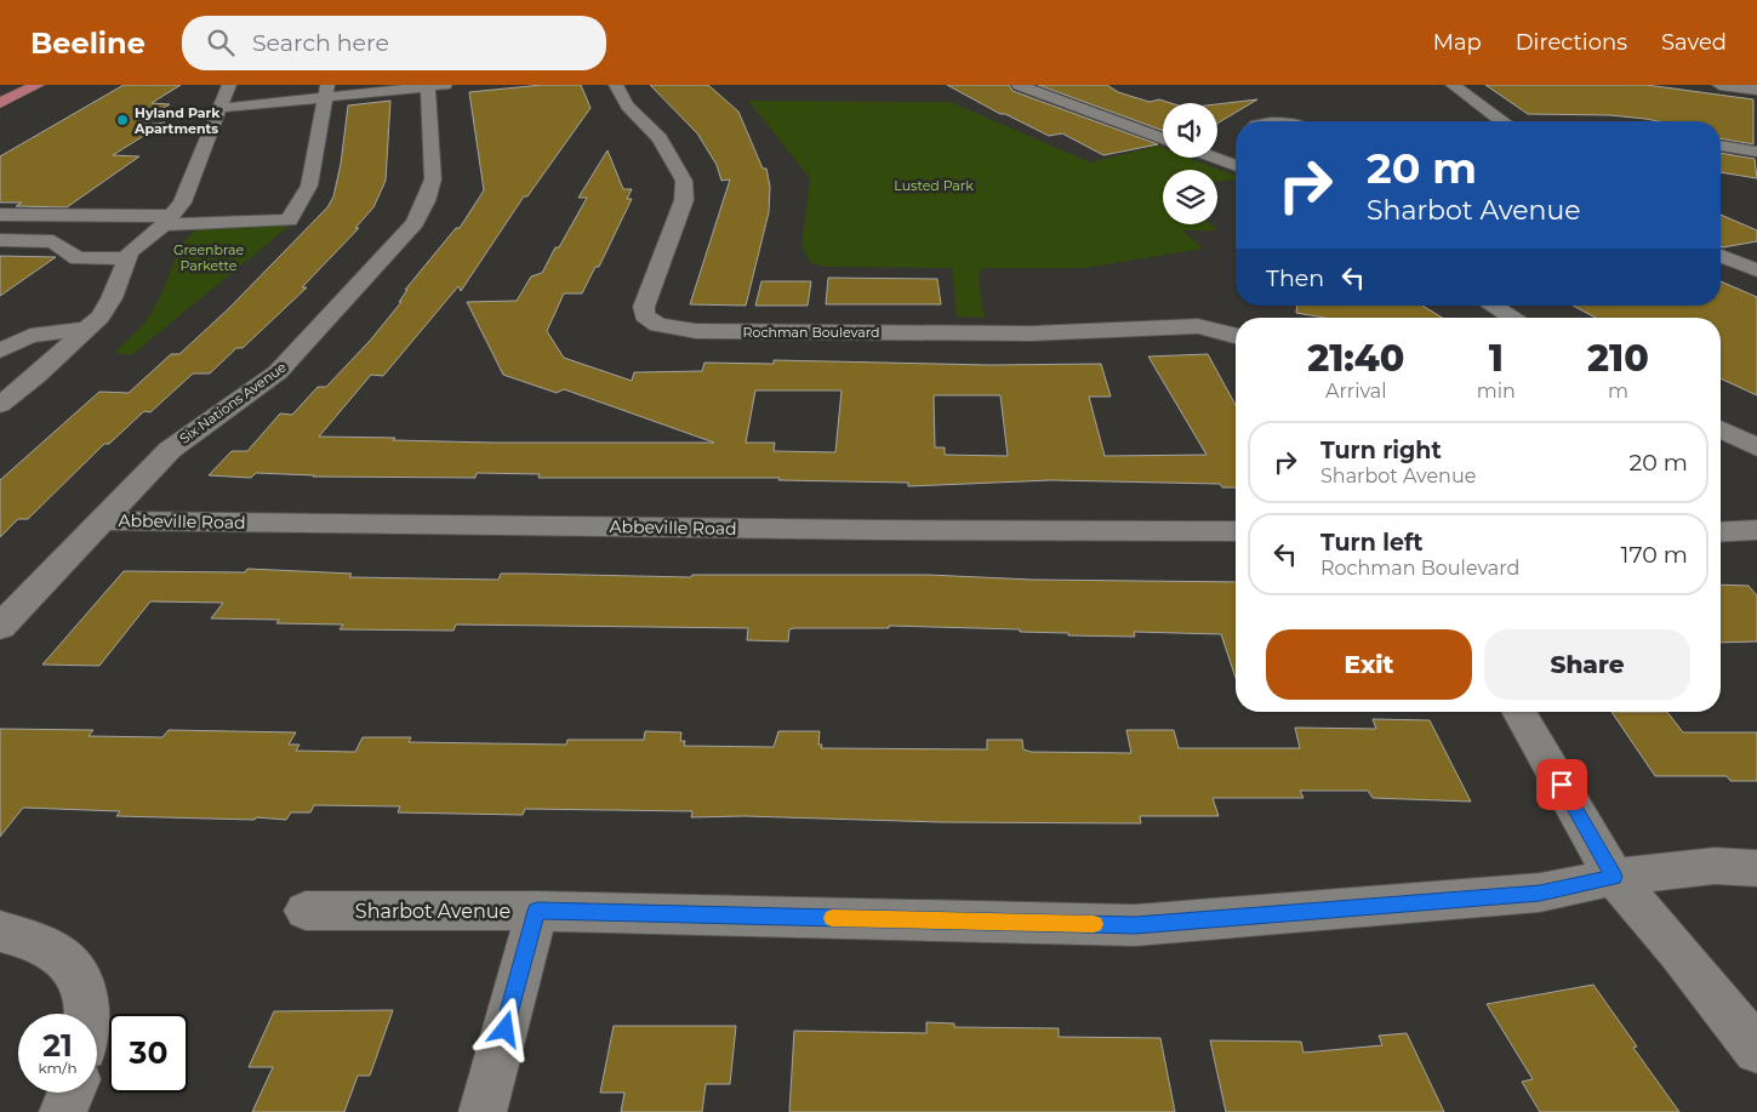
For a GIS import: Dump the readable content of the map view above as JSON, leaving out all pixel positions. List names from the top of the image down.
{
  "streets": {
    "street": [
      "Rochman Boulevard",
      "Six Nations Avenue",
      "Abbeville Road",
      "Sharbot Avenue"
    ]
  },
  "crossings": [
    ["Six Nations Avenue", "Abbeville Road"]
  ],
  "parks": ["Lusted Park", "Greenbrae Parkette"],
  "places": ["Hyland Park Apartments"],
  "page": {
    "header": "Beeline",
    "search": "Search here",
    "nav": ["Map", "Directions", "Saved"],
    "turn": ["20 m", "Sharbot Avenue"],
    "then": "Then",
    "eta": [
      "21:40",
      "Arrival",
      "1",
      "min",
      "210",
      "m"
    ],
    "list": [
      {
        "name": "Turn right",
        "note": "Sharbot Avenue",
        "value": "20 m"
      },
      {
        "name": "Turn left",
        "note": "Rochman Boulevard",
        "value": "170 m"
      }
    ],
    "buttons": ["Exit", "Share"],
    "speed": "21 km/h",
    "limit": "30"
  }
}
